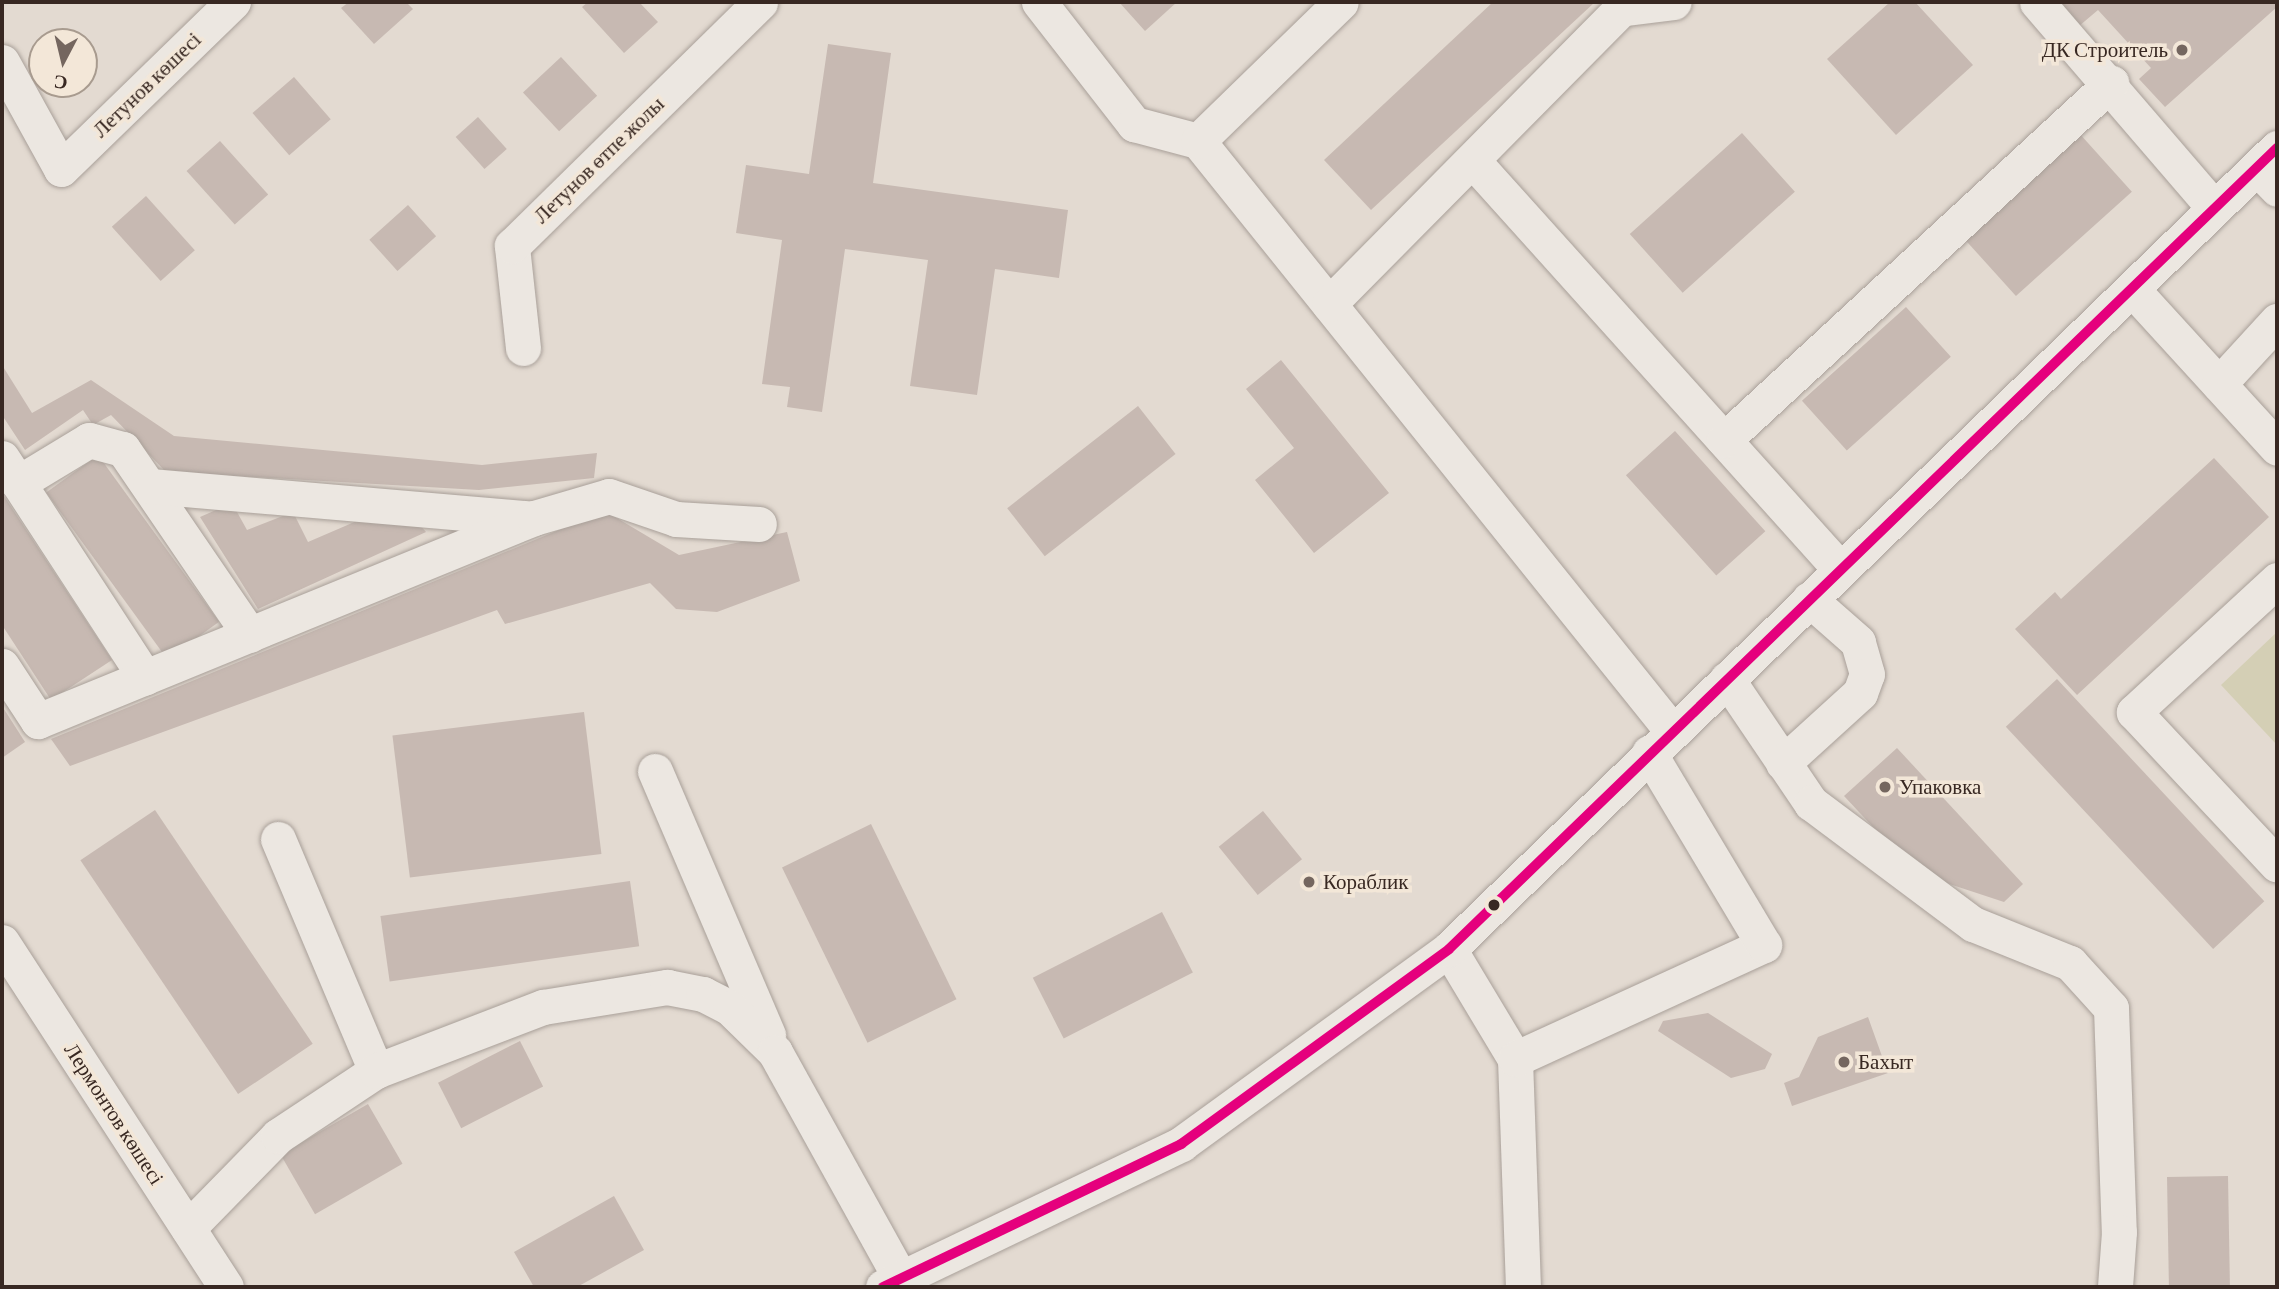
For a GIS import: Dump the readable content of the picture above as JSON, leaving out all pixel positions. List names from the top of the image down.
{
  "streets": {
    "street": ["Летунов көшесі", "Летунов өтпе жолы", "Лермонтов көшесі"]
  },
  "places": [
    "ДК Строитель",
    "Упаковка",
    "Кораблик",
    "Бахыт"
  ],
  "north": "bottom"
}
